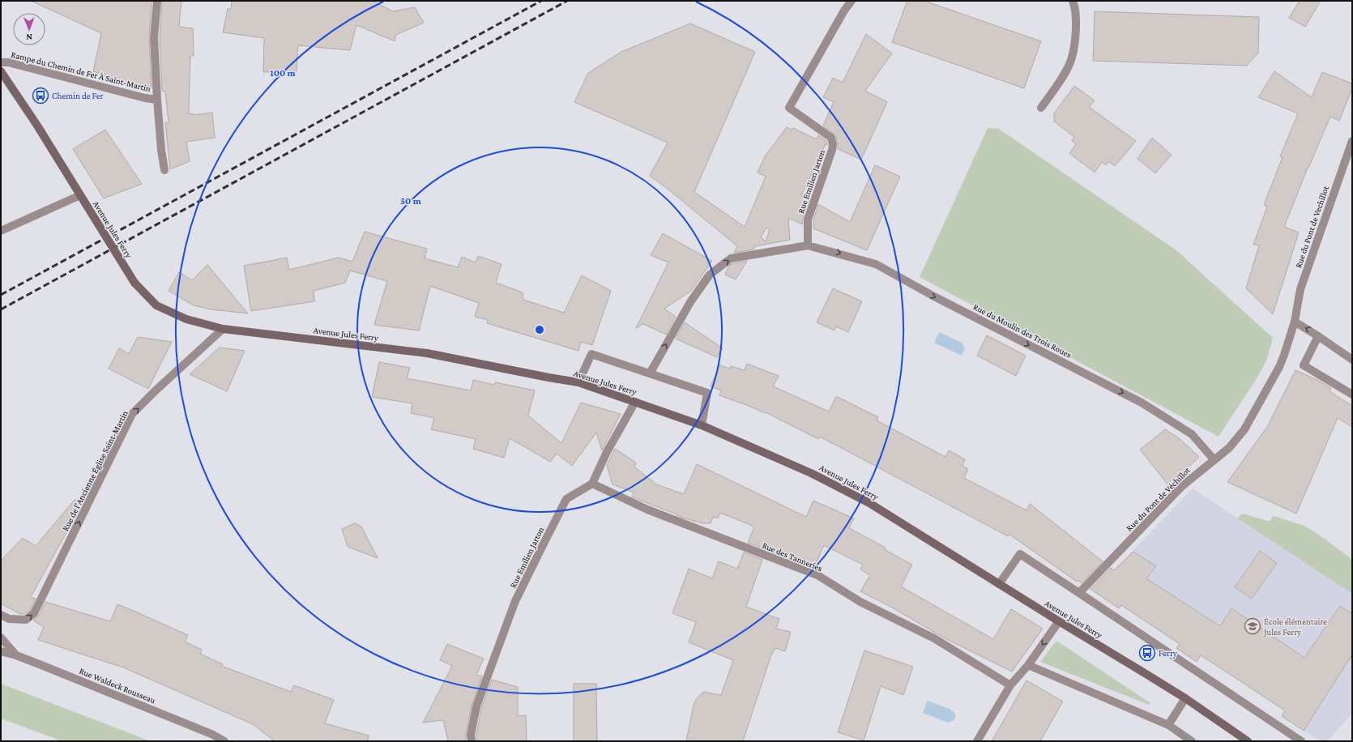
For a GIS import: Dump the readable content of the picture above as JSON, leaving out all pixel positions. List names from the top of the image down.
{
  "streets": {
    "street": [
      "Rampe du Chemin de Fer À Saint-Martin",
      "Rue Emilien Jarton",
      "Rue du Pont de Vechillot",
      "Avenue Jules Ferry",
      "Rue du Moulin des Trois Roues",
      "Rue de l'Ancienne Église Saint-Martin",
      "Rue du Pont de Véchillot",
      "Rue des Tanneries",
      "Rue Waldeck Rousseau"
    ]
  },
  "crossings": [
    ["Rue Emilien Jarton", "Rue du Moulin des Trois Roues"],
    ["Rue Emilien Jarton", "Rue des Tanneries"],
    ["Rue du Pont de Vechillot", "Rue du Pont de Véchillot"],
    ["Avenue Jules Ferry", "Rue de l'Ancienne Église Saint-Martin"],
    ["Rue du Moulin des Trois Roues", "Rue du Pont de Véchillot"]
  ],
  "one_way": ["Rue du Moulin des Trois Roues", "Rue de l'Ancienne Église Saint-Martin"],
  "places": {
    "bus stop": ["Chemin de Fer", "Ferry"],
    "school or university": ["École élémentaire Jules Ferry"]
  },
  "north": "bottom",
  "rings": ["100 m", "50 m"]
}
